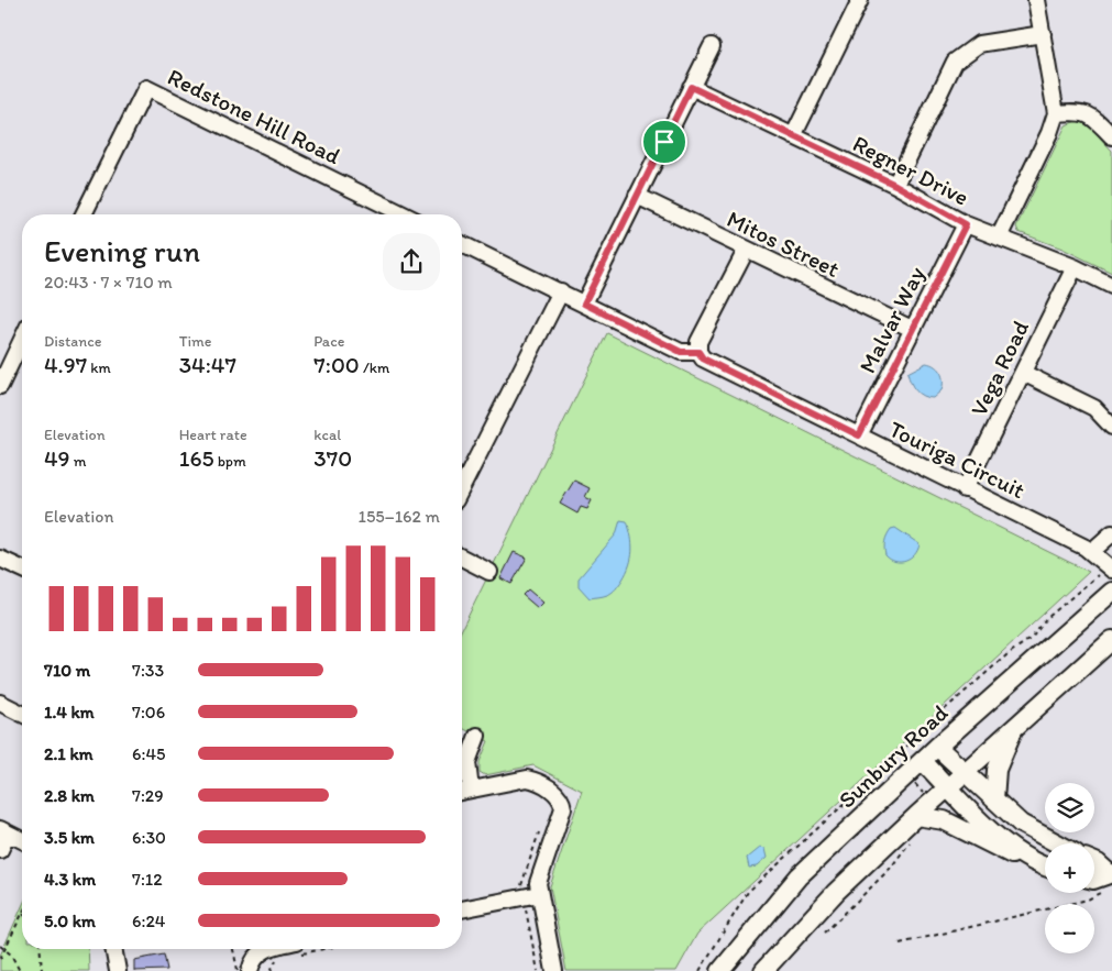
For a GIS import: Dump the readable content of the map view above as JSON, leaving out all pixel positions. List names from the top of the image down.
{
  "streets": {
    "main road": ["Sunbury Road"],
    "street": [
      "Redstone Hill Road",
      "Regner Drive",
      "Mitos Street",
      "Malvar Way",
      "Vega Road",
      "Touriga Circuit"
    ]
  },
  "crossings": [
    ["Regner Drive", "Malvar Way"],
    ["Regner Drive", "Vega Road"],
    ["Mitos Street", "Malvar Way"],
    ["Malvar Way", "Touriga Circuit"],
    ["Vega Road", "Touriga Circuit"]
  ],
  "page": {
    "heading": ["Evening run", "20:43 · 7 × 710 m"],
    "stats": [
      ["Distance", "4.97 km"],
      ["Time", "34:47"],
      ["Pace", "7:00 /km"],
      ["Elevation", "49 m"],
      ["Heart rate", "165 bpm"],
      ["kcal", "370"]
    ],
    "chart": ["Elevation", "155–162 m"],
    "list": [
      {
        "name": "710 m",
        "note": "7:33"
      },
      {
        "name": "1.4 km",
        "note": "7:06"
      },
      {
        "name": "2.1 km",
        "note": "6:45"
      },
      {
        "name": "2.8 km",
        "note": "7:29"
      },
      {
        "name": "3.5 km",
        "note": "6:30"
      },
      {
        "name": "4.3 km",
        "note": "7:12"
      },
      {
        "name": "5.0 km",
        "note": "6:24"
      }
    ],
    "map_buttons": ["+", "−"]
  }
}
